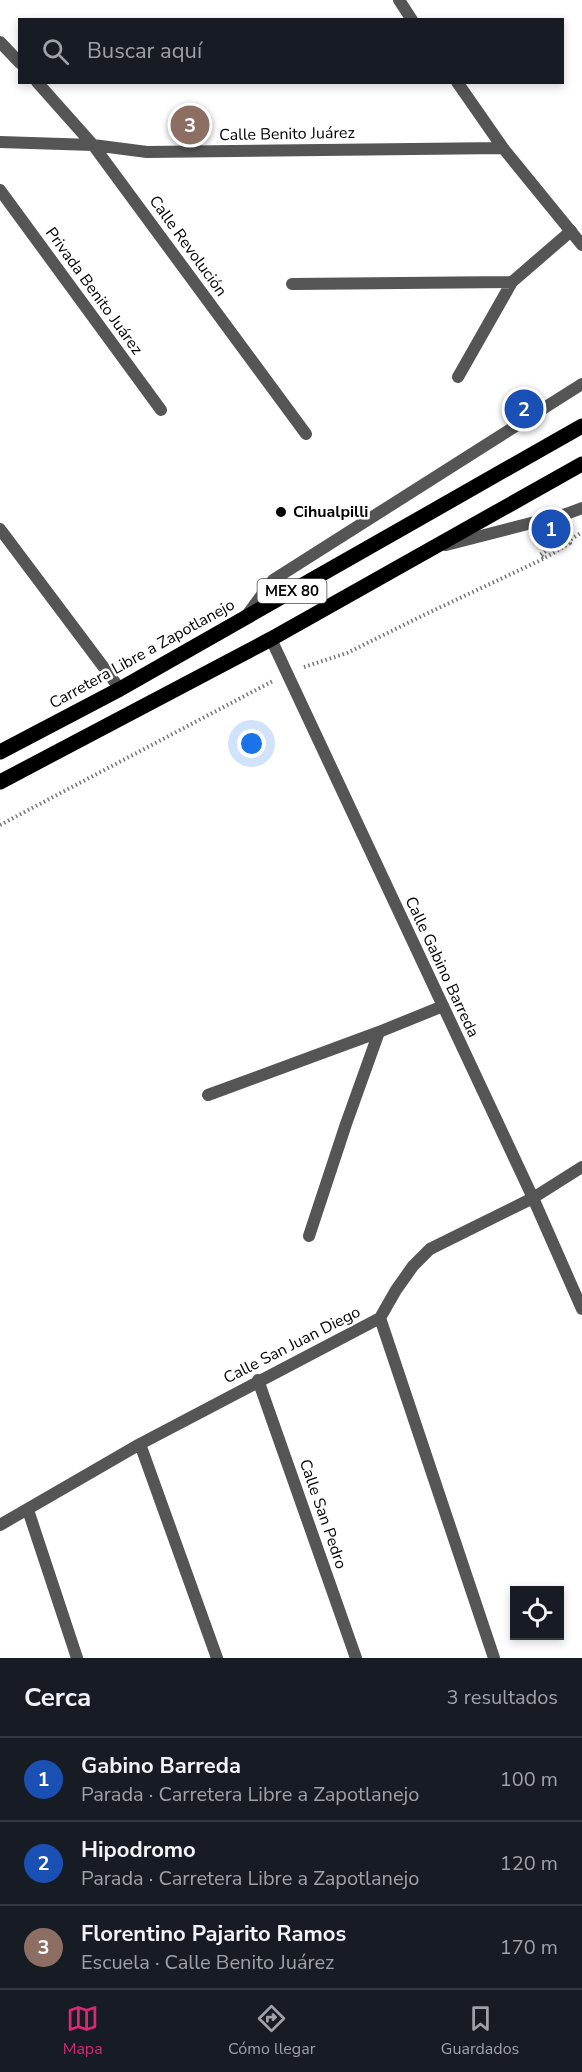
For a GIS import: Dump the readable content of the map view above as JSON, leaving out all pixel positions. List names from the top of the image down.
{
  "streets": {
    "main road": ["MEX 80", "Carretera Libre a Zapotlanejo"],
    "street": [
      "Calle Benito Juárez",
      "Calle Revolución",
      "Privada Benito Juárez",
      "Calle Gabino Barreda",
      "Calle San Juan Diego",
      "Calle San Pedro"
    ]
  },
  "crossings": [
    ["Calle Benito Juárez", "Calle Revolución"],
    ["MEX 80", "Calle Gabino Barreda"],
    ["Calle San Juan Diego", "Calle San Pedro"]
  ],
  "places": ["Cihualpilli"],
  "page": {
    "search": "Buscar aquí",
    "pins": ["3", "2", "1"],
    "heading": ["Cerca", "3 resultados"],
    "list": [
      {
        "mark": "1",
        "name": "Gabino Barreda",
        "note": "Parada · Carretera Libre a Zapotlanejo",
        "value": "100 m"
      },
      {
        "mark": "2",
        "name": "Hipodromo",
        "note": "Parada · Carretera Libre a Zapotlanejo",
        "value": "120 m"
      },
      {
        "mark": "3",
        "name": "Florentino Pajarito Ramos",
        "note": "Escuela · Calle Benito Juárez",
        "value": "170 m"
      }
    ],
    "nav": ["Mapa", "Cómo llegar", "Guardados"]
  }
}
